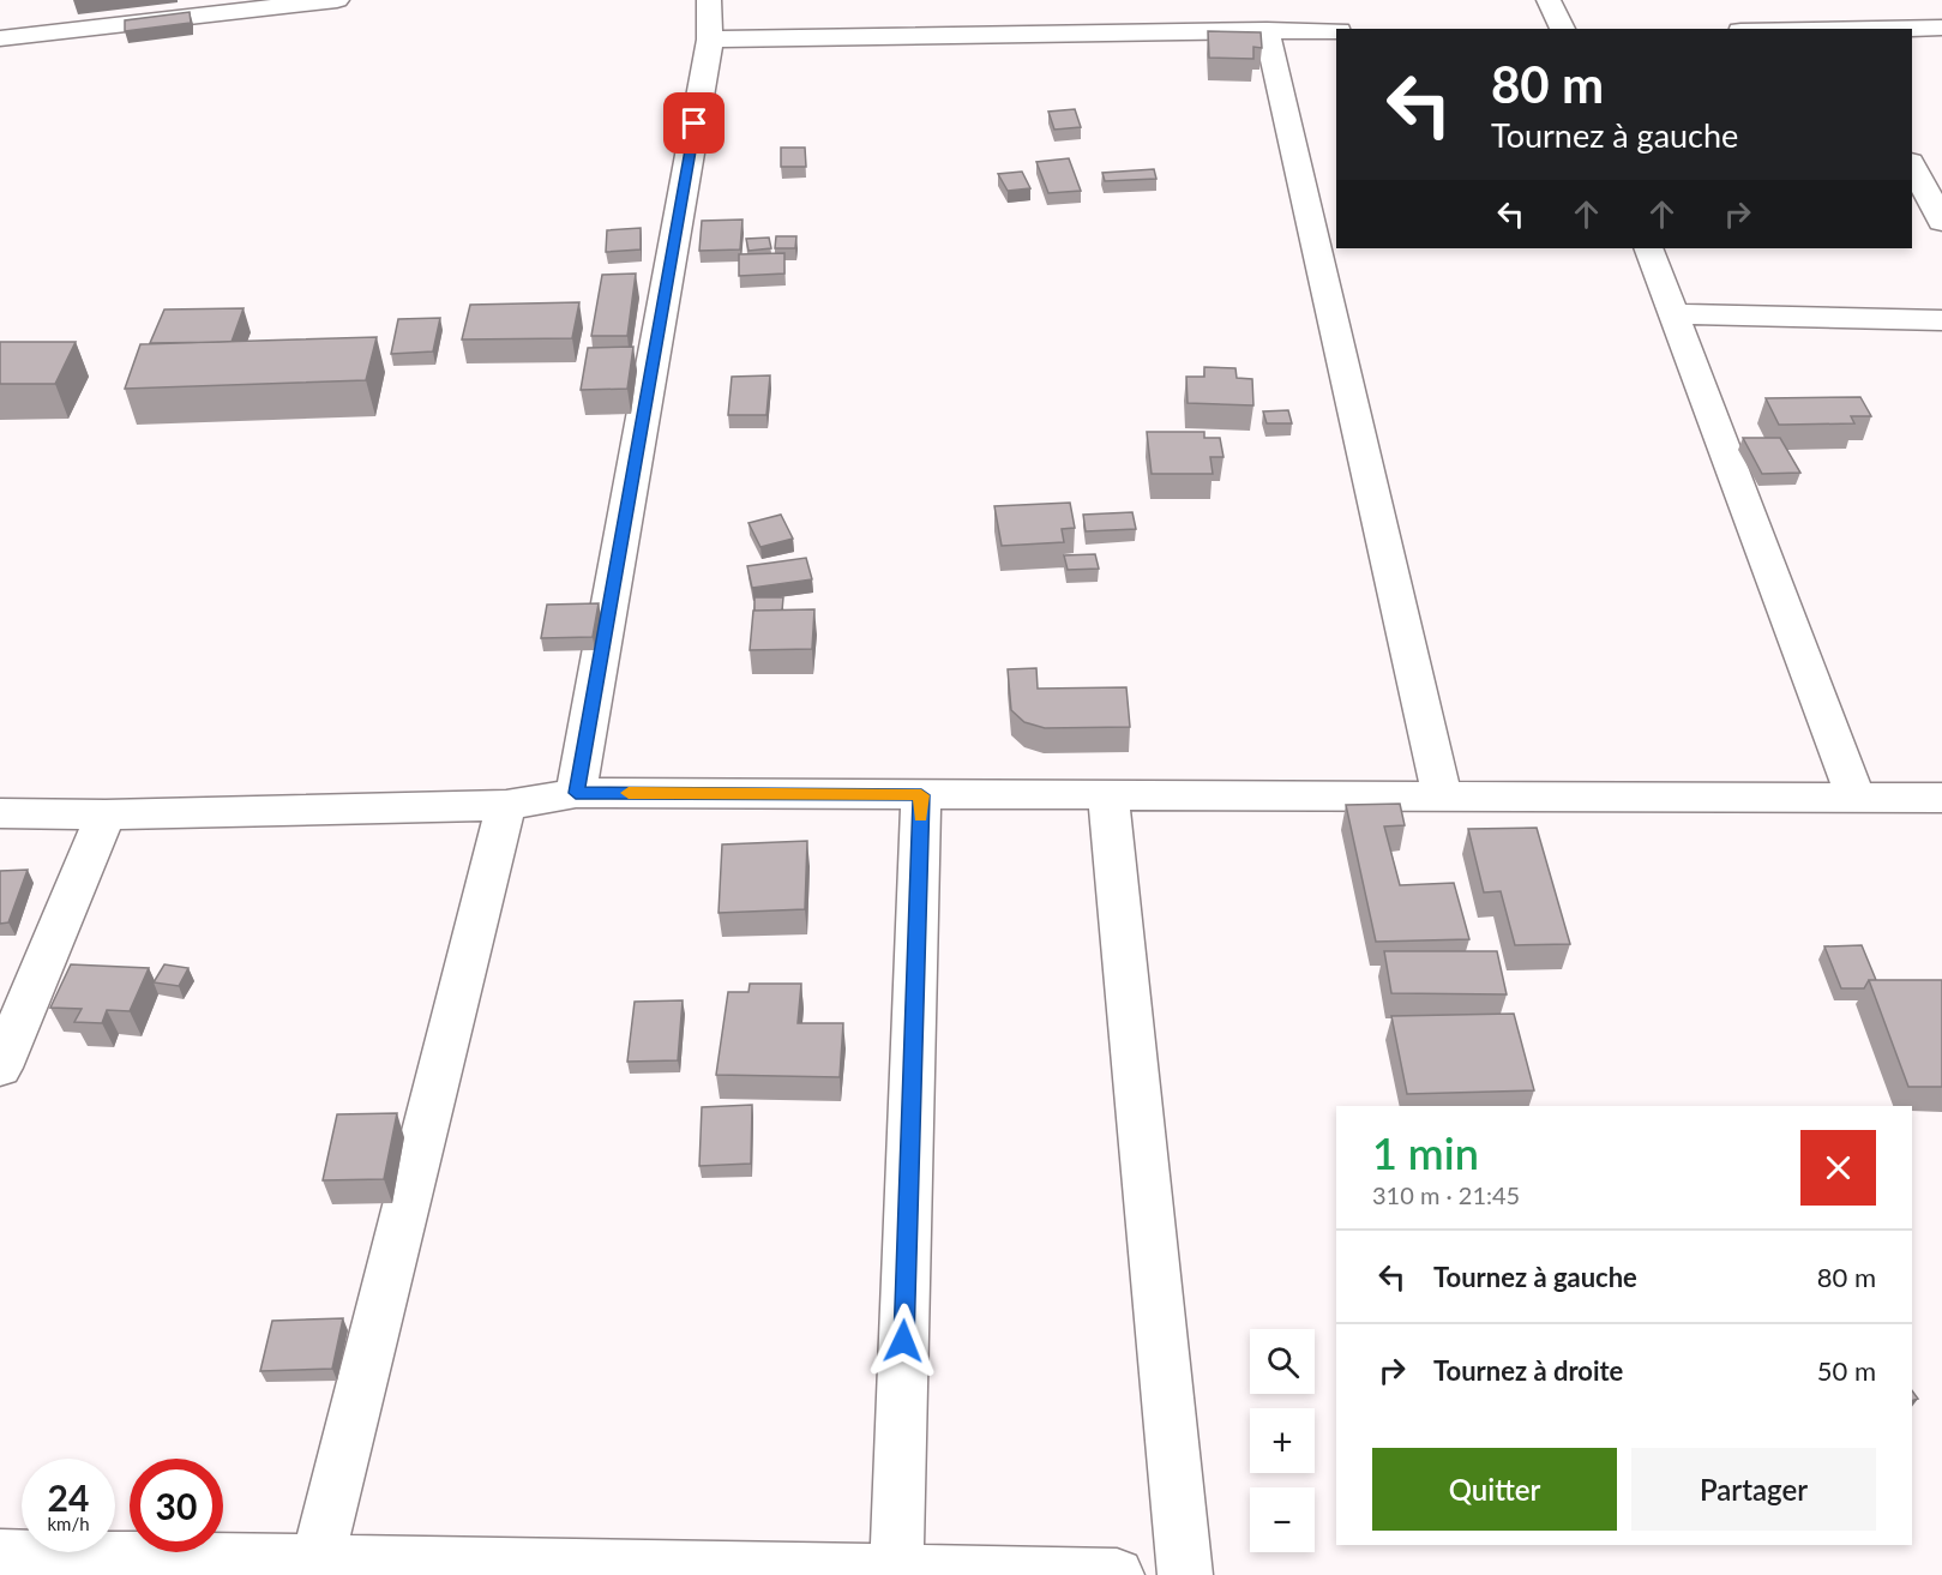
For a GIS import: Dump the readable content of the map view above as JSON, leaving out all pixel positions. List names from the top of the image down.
{
  "page": {
    "turn": ["80 m", "Tournez à gauche"],
    "heading": ["1 min", "310 m · 21:45"],
    "list": [
      {
        "name": "Tournez à gauche",
        "value": "80 m"
      },
      {
        "name": "Tournez à droite",
        "value": "50 m"
      }
    ],
    "map_buttons": ["+", "−"],
    "buttons": ["Quitter", "Partager"],
    "speed": "24 km/h",
    "limit": "30"
  }
}
